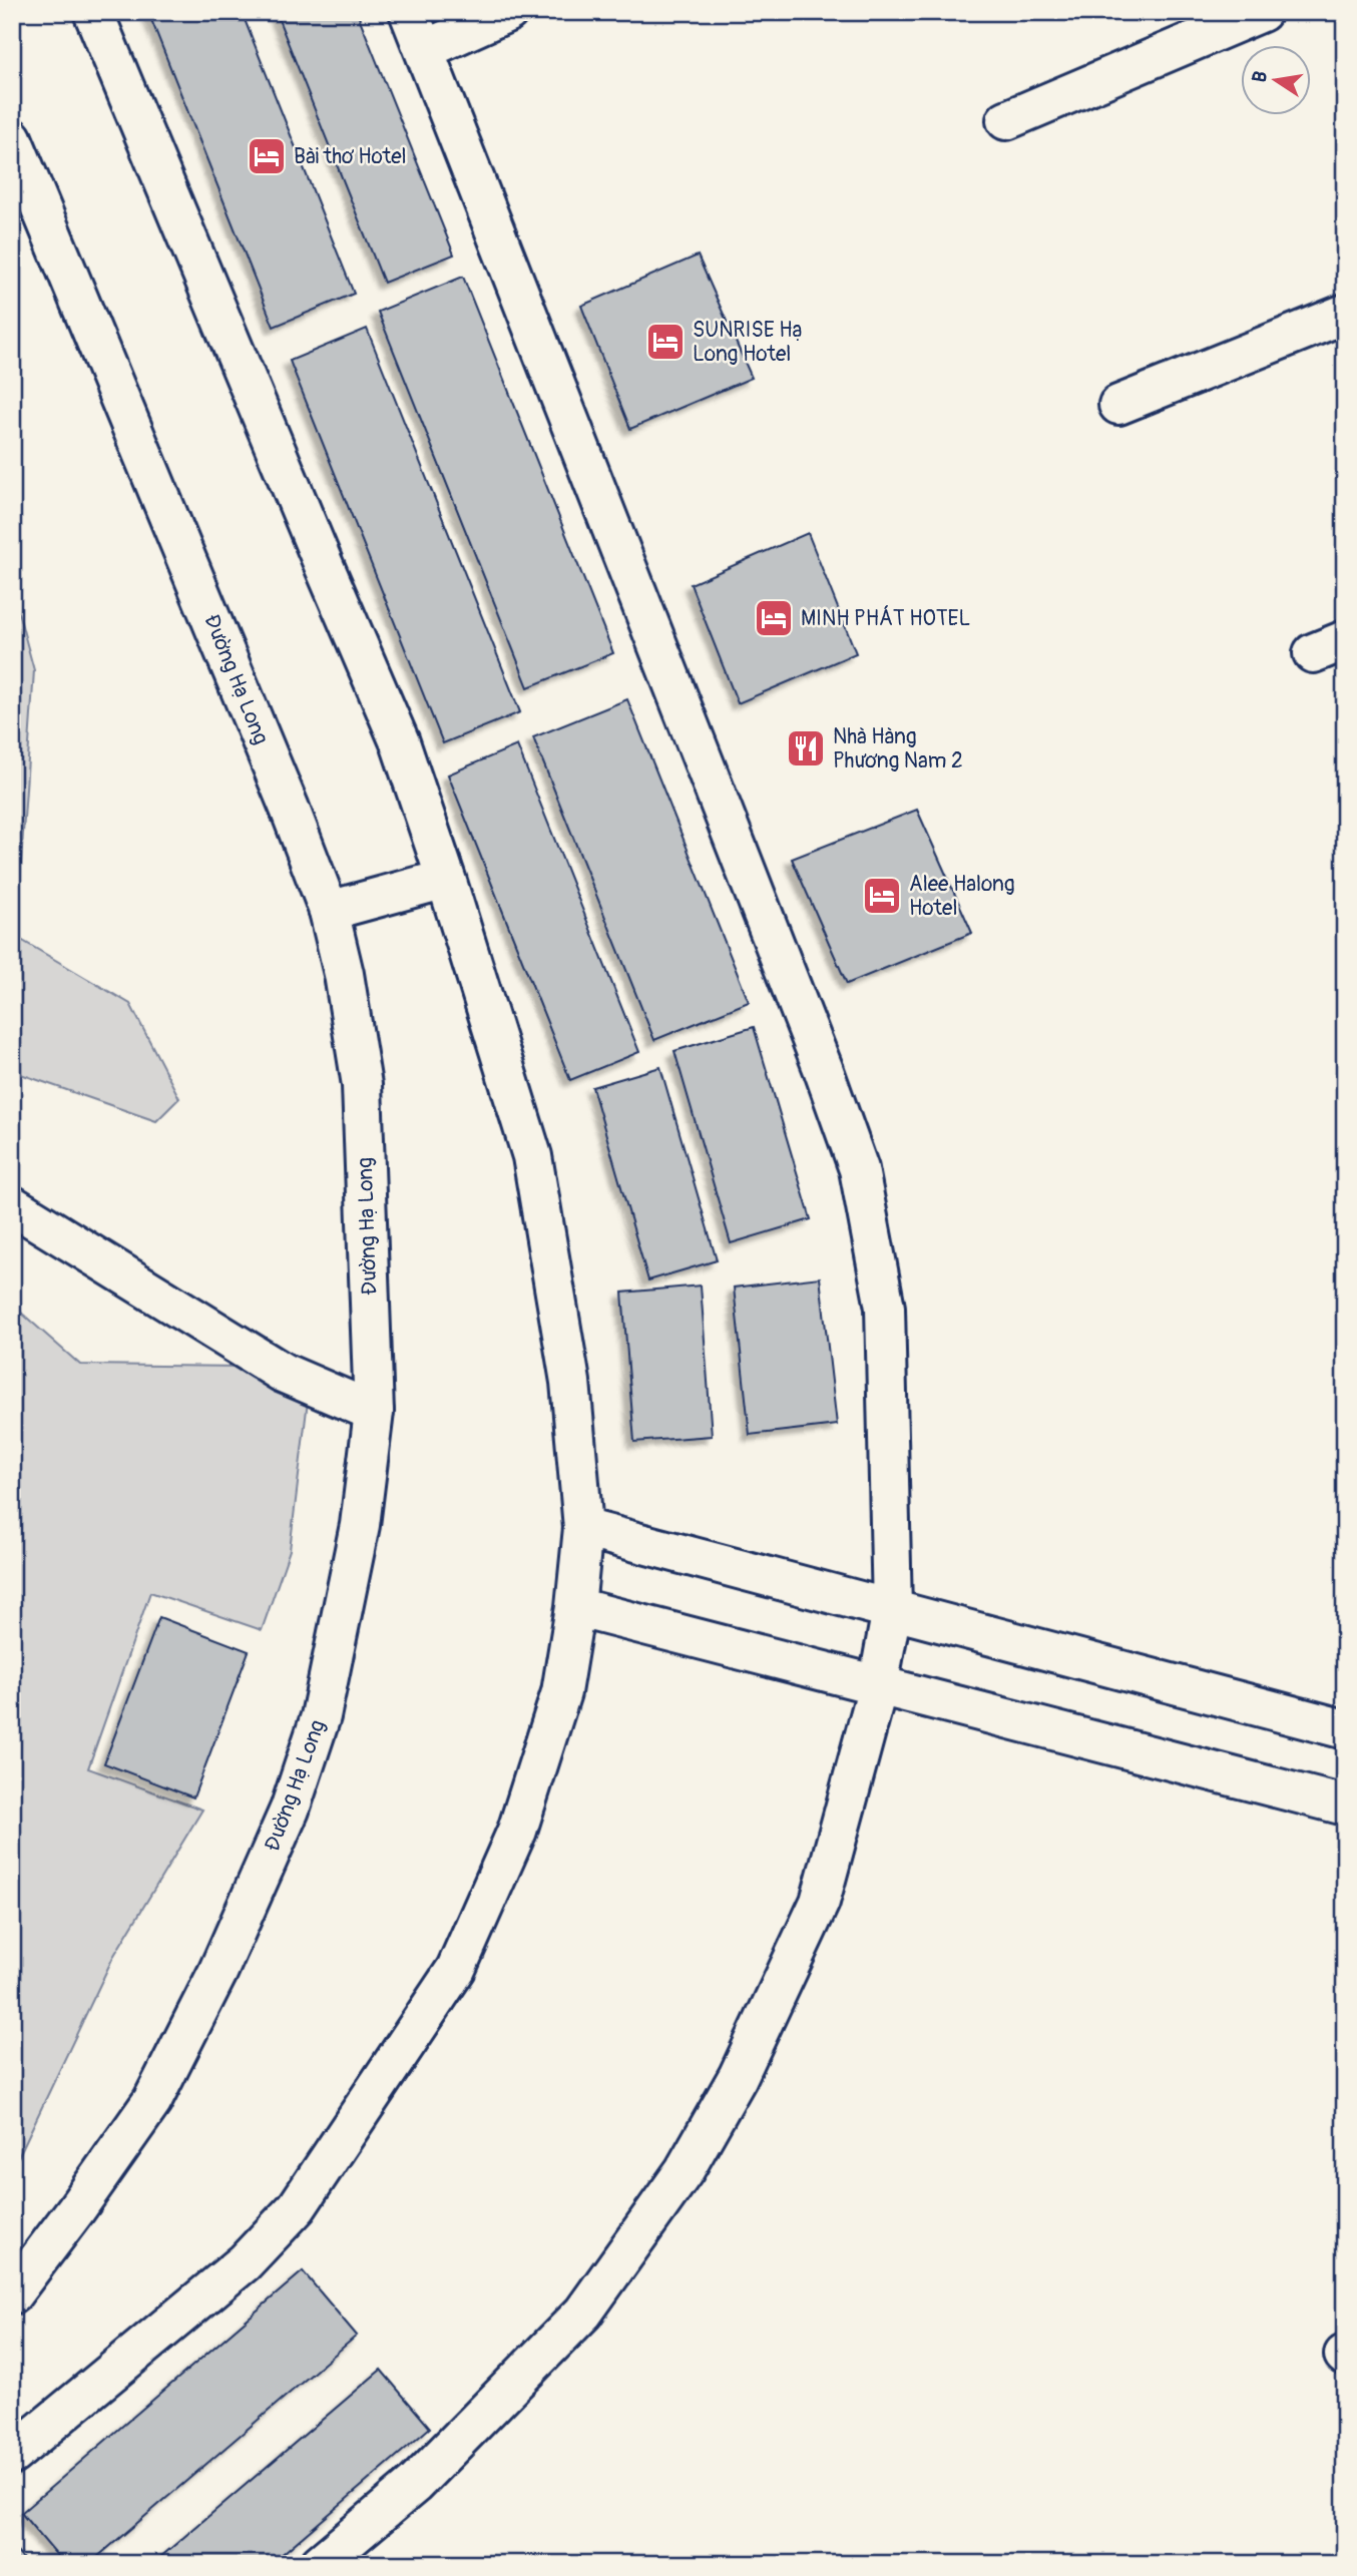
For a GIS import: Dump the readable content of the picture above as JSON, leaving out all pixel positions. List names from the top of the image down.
{
  "streets": {
    "street": ["Đường Hạ Long"]
  },
  "places": {
    "hotel": [
      "Bài thơ Hotel",
      "SUNRISE Hạ Long Hotel",
      "MINH PHÁT HOTEL",
      "Alee Halong Hotel"
    ],
    "restaurant": ["Nhà Hàng Phương Nam 2"]
  },
  "north": "left"
}
